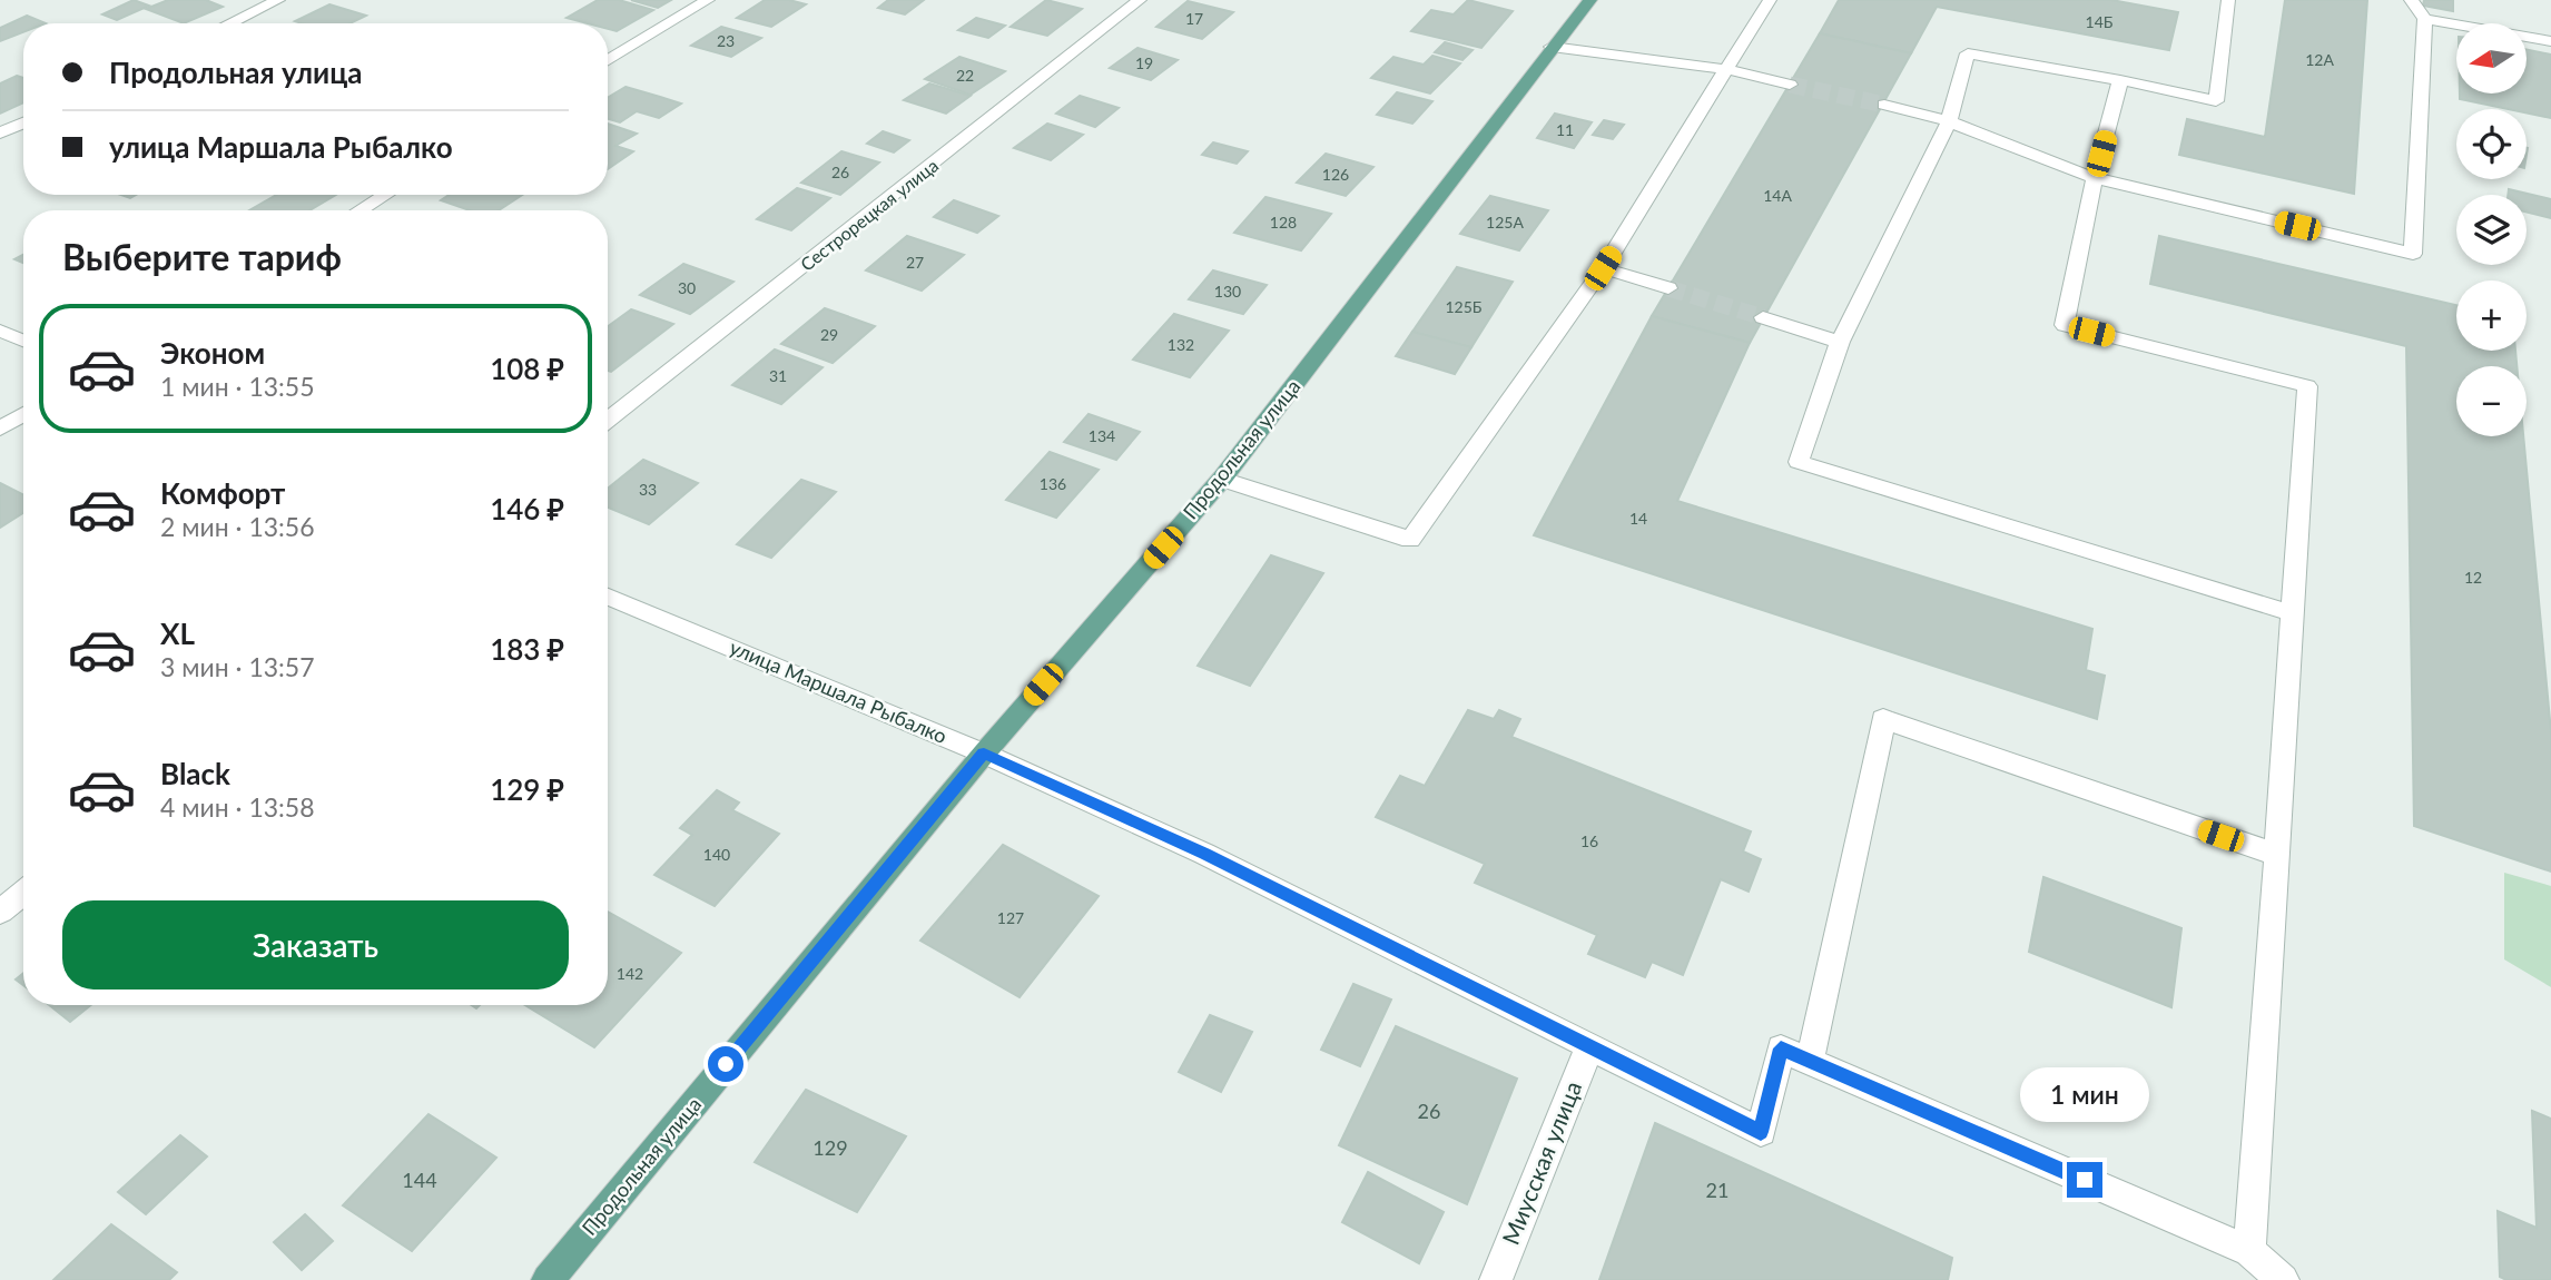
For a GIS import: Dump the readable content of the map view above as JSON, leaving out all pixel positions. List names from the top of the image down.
{
  "streets": {
    "main road": ["Продольная улица"],
    "street": ["Сестрорецкая улица", "улица Маршала Рыбалко", "Миусская улица"]
  },
  "crossings": [
    ["Продольная улица", "улица Маршала Рыбалко"],
    ["улица Маршала Рыбалко", "Миусская улица"]
  ],
  "house_numbers": [
    "17",
    "14Б",
    "23",
    "12А",
    "19",
    "22",
    "11",
    "26",
    "126",
    "14А",
    "128",
    "125А",
    "27",
    "30",
    "130",
    "125Б",
    "29",
    "132",
    "31",
    "134",
    "136",
    "33",
    "14",
    "12",
    "16",
    "140",
    "127",
    "142",
    "26",
    "129",
    "144",
    "21"
  ],
  "north": "left",
  "page": {
    "map_buttons": ["+", "−"],
    "banner": ["Продольная улица", "улица Маршала Рыбалко"],
    "heading": "Выберите тариф",
    "list": [
      {
        "name": "Эконом",
        "note": "1 мин · 13:55",
        "value": "108 ₽"
      },
      {
        "name": "Комфорт",
        "note": "2 мин · 13:56",
        "value": "146 ₽"
      },
      {
        "name": "XL",
        "note": "3 мин · 13:57",
        "value": "183 ₽"
      },
      {
        "name": "Black",
        "note": "4 мин · 13:58",
        "value": "129 ₽"
      }
    ],
    "buttons": "Заказать",
    "bubble": "1 мин"
  }
}
